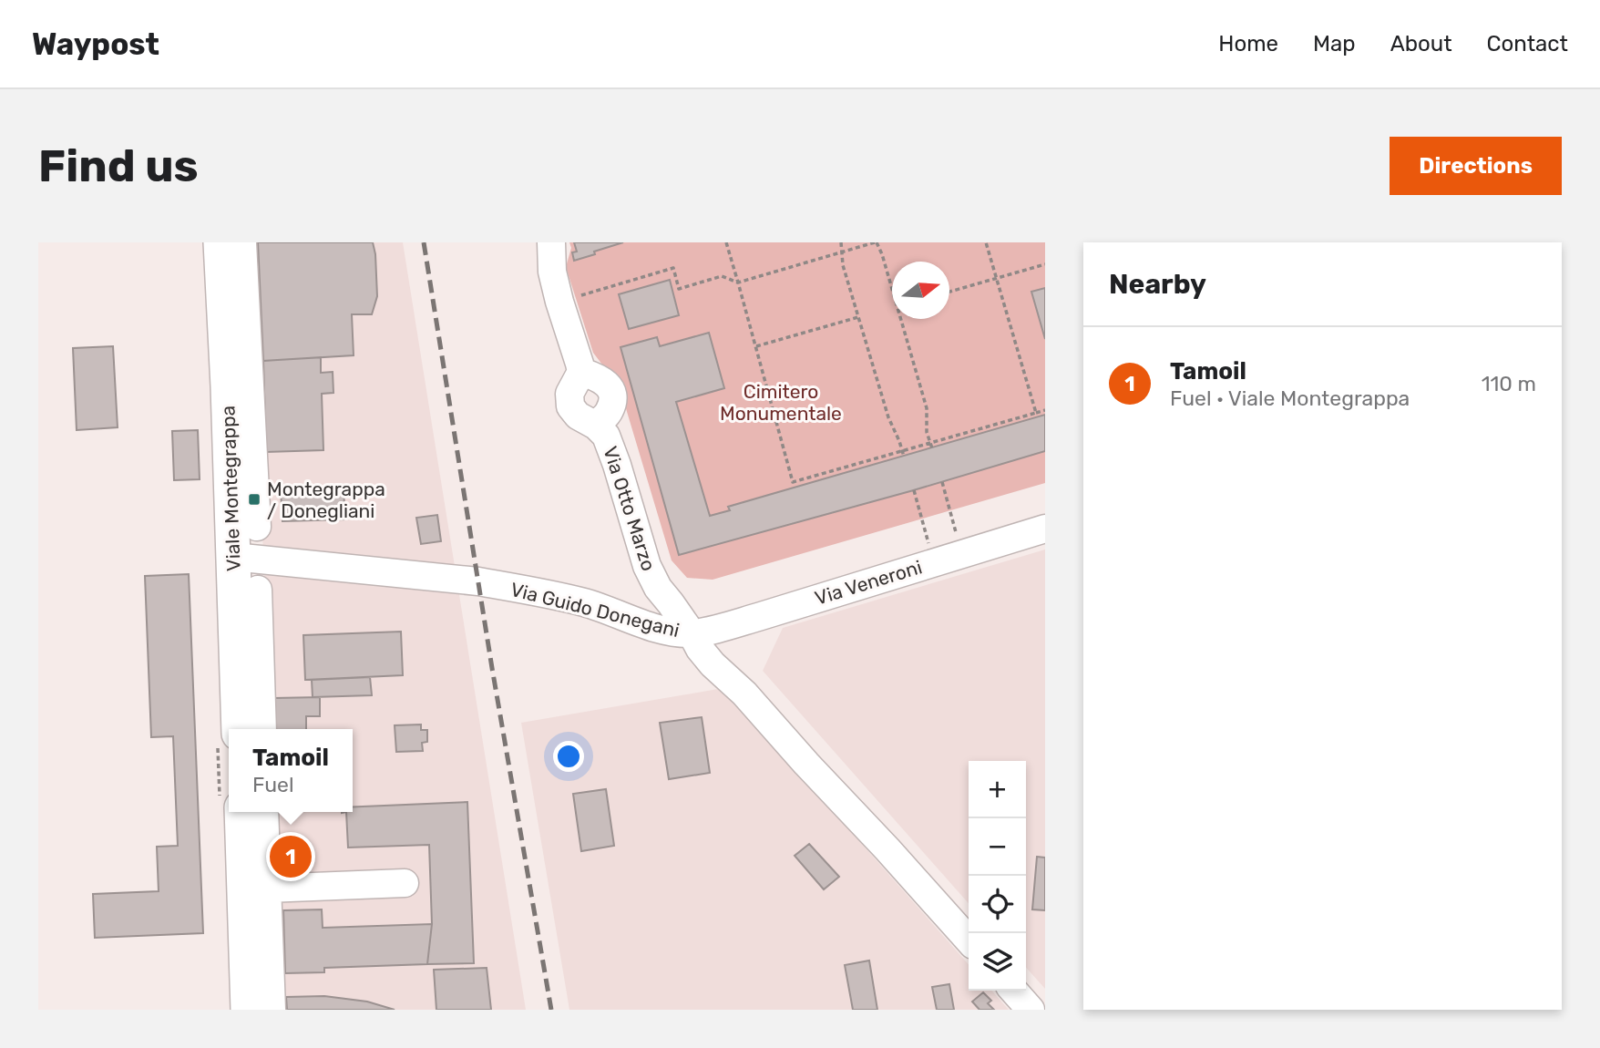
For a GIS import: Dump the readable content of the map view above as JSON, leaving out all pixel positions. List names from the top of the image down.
{
  "streets": {
    "main road": ["Viale Montegrappa"],
    "street": ["Via Otto Marzo", "Via Veneroni", "Via Guido Donegani"]
  },
  "crossings": [
    ["Viale Montegrappa", "Via Guido Donegani"],
    ["Via Otto Marzo", "Via Veneroni"],
    ["Via Otto Marzo", "Via Guido Donegani"],
    ["Via Veneroni", "Via Guido Donegani"]
  ],
  "parks": ["Cimitero Monumentale"],
  "places": {
    "transit": ["Montegrappa / Donegliani"]
  },
  "north": "right",
  "page": {
    "header": "Waypost",
    "nav": [
      "Home",
      "Map",
      "About",
      "Contact"
    ],
    "buttons": "Directions",
    "title": "Find us",
    "heading": "Nearby",
    "list": [
      {
        "mark": "1",
        "name": "Tamoil",
        "note": "Fuel · Viale Montegrappa",
        "value": "110 m"
      }
    ],
    "popup": ["Tamoil", "Fuel"],
    "map_buttons": ["+", "−"],
    "pins": "1"
  }
}
